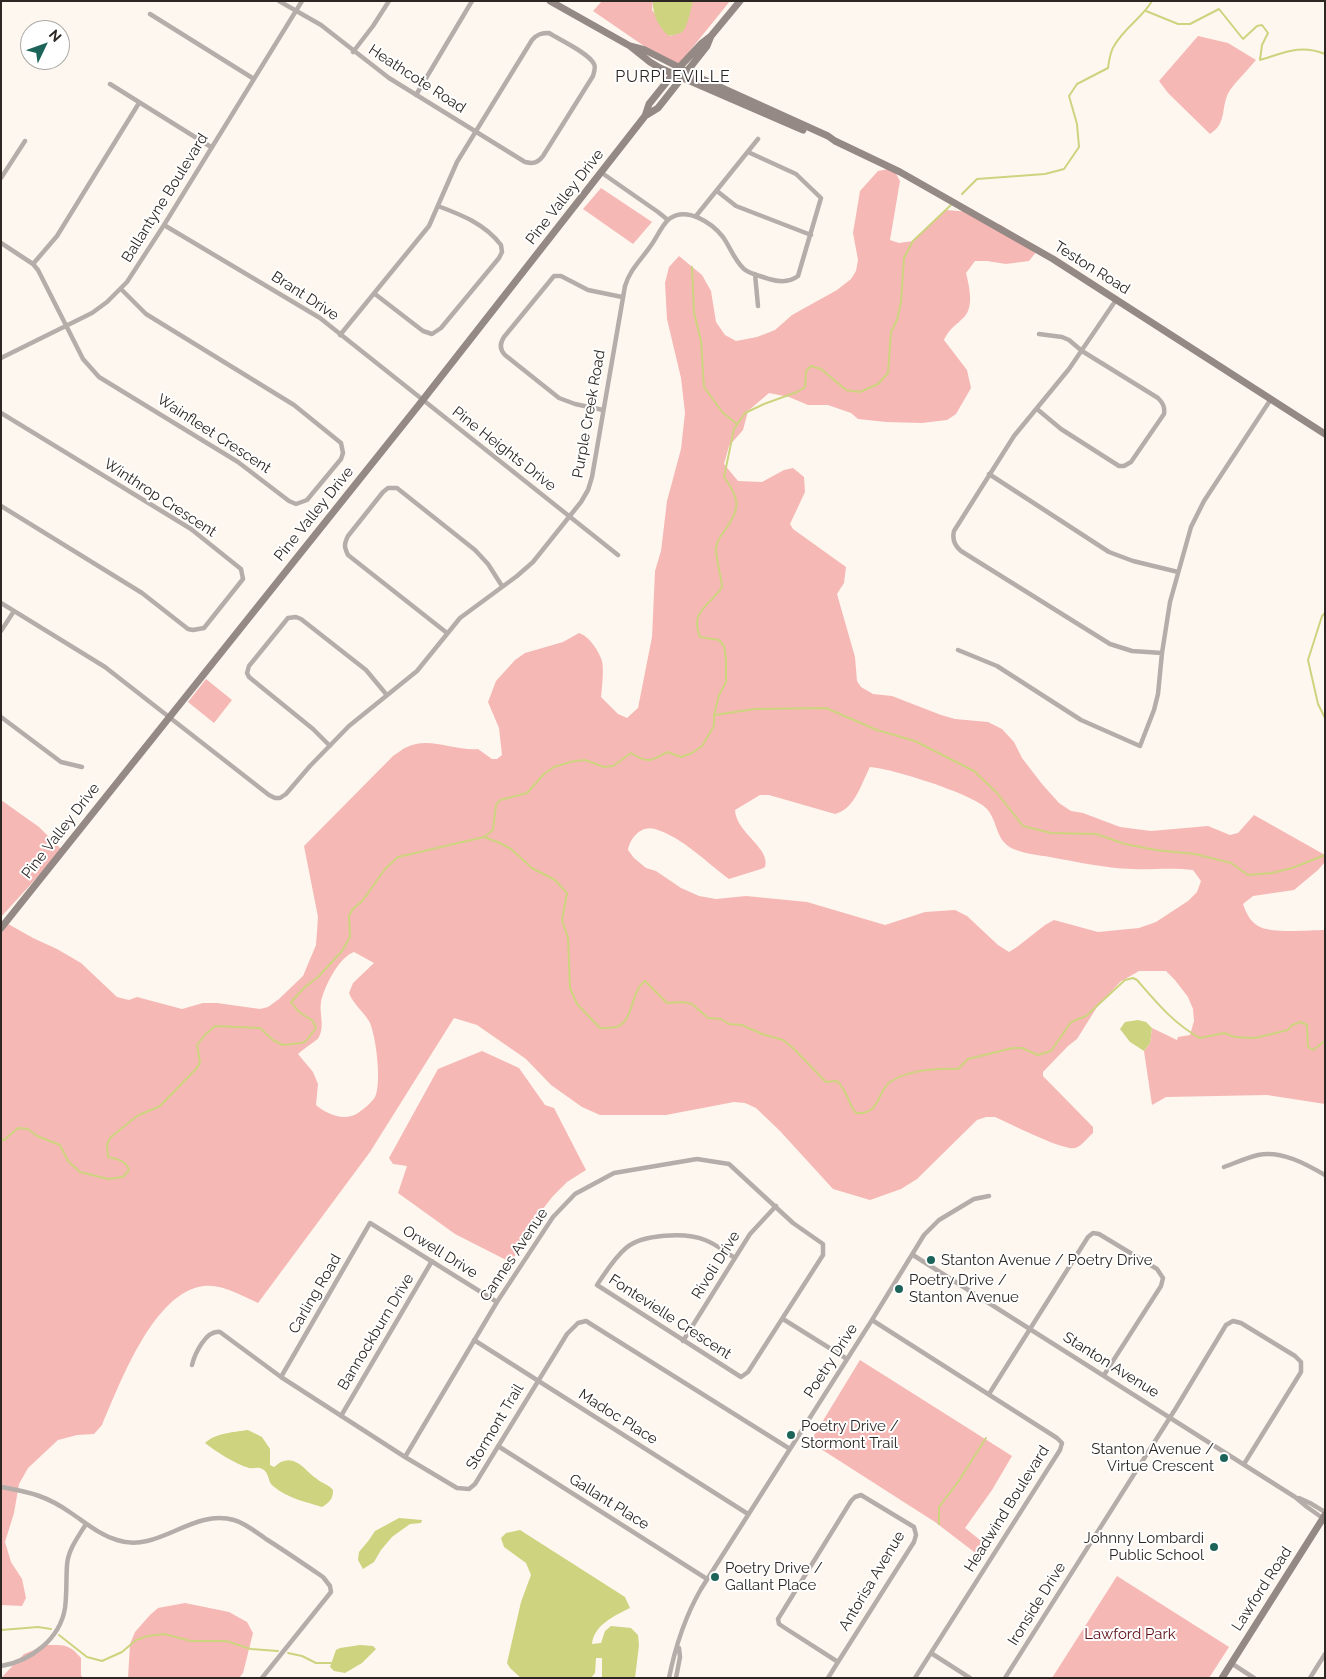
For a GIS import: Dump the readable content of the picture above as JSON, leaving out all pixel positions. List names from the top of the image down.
{
  "streets": {
    "street": [
      "Heathcote Road",
      "Pine Valley Drive",
      "Ballantyne Boulevard",
      "Teston Road",
      "Brant Drive",
      "Purple Creek Road",
      "Wainfleet Crescent",
      "Pine Heights Drive",
      "Winthrop Crescent",
      "Orwell Drive",
      "Cannes Avenue",
      "Rivoli Drive",
      "Carling Road",
      "Fontevielle Crescent",
      "Bannockburn Drive",
      "Poetry Drive",
      "Stanton Avenue",
      "Madoc Place",
      "Stormont Trail",
      "Gallant Place",
      "Headwind Boulevard",
      "Antorisa Avenue",
      "Lawford Road",
      "Ironside Drive"
    ]
  },
  "crossings": [
    ["Heathcote Road", "Ballantyne Boulevard"],
    ["Pine Valley Drive", "Teston Road"],
    ["Pine Valley Drive", "Brant Drive"],
    ["Pine Valley Drive", "Purple Creek Road"],
    ["Pine Valley Drive", "Pine Heights Drive"],
    ["Ballantyne Boulevard", "Brant Drive"],
    ["Ballantyne Boulevard", "Wainfleet Crescent"],
    ["Brant Drive", "Pine Heights Drive"],
    ["Purple Creek Road", "Pine Heights Drive"],
    ["Orwell Drive", "Cannes Avenue"],
    ["Orwell Drive", "Carling Road"],
    ["Orwell Drive", "Bannockburn Drive"],
    ["Cannes Avenue", "Rivoli Drive"],
    ["Cannes Avenue", "Fontevielle Crescent"],
    ["Cannes Avenue", "Madoc Place"],
    ["Cannes Avenue", "Stormont Trail"],
    ["Rivoli Drive", "Fontevielle Crescent"],
    ["Carling Road", "Stormont Trail"],
    ["Bannockburn Drive", "Stormont Trail"],
    ["Poetry Drive", "Stanton Avenue"],
    ["Poetry Drive", "Madoc Place"],
    ["Poetry Drive", "Stormont Trail"],
    ["Poetry Drive", "Gallant Place"],
    ["Poetry Drive", "Headwind Boulevard"],
    ["Stanton Avenue", "Lawford Road"],
    ["Stanton Avenue", "Ironside Drive"],
    ["Madoc Place", "Stormont Trail"],
    ["Stormont Trail", "Gallant Place"]
  ],
  "districts": ["PURPLEVILLE"],
  "parks": ["Lawford Park"],
  "places": [
    "Stanton Avenue / Poetry Drive",
    "Poetry Drive / Stanton Avenue",
    "Poetry Drive / Stormont Trail",
    "Stanton Avenue / Virtue Crescent",
    "Johnny Lombardi Public School",
    "Poetry Drive / Gallant Place"
  ],
  "north": "top right"
}
